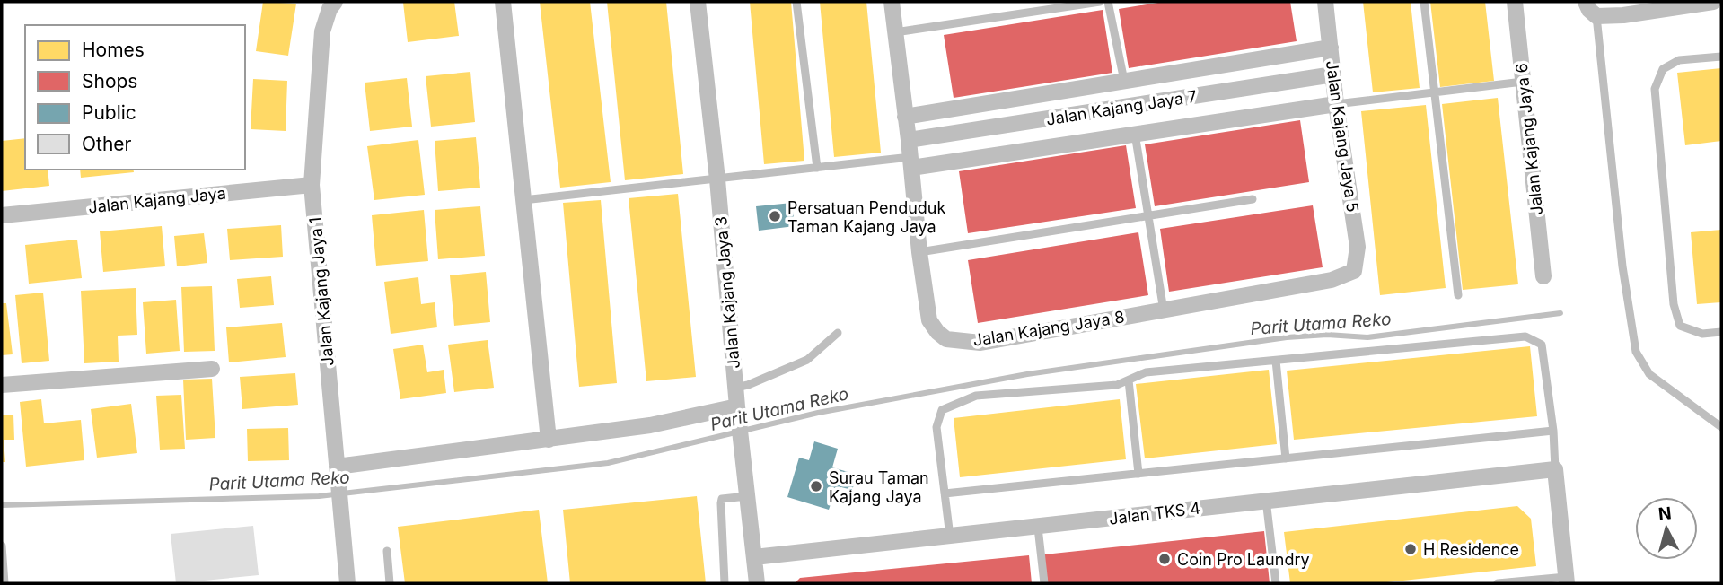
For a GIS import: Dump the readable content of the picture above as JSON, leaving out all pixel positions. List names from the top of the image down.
{
  "streets": {
    "street": [
      "Jalan Kajang Jaya 7",
      "Jalan Kajang Jaya 5",
      "Jalan Kajang Jaya 6",
      "Jalan Kajang Jaya",
      "Jalan Kajang Jaya 1",
      "Jalan Kajang Jaya 3",
      "Jalan Kajang Jaya 8",
      "Jalan TKS 4"
    ]
  },
  "crossings": [
    ["Jalan Kajang Jaya 7", "Jalan Kajang Jaya 5"],
    ["Jalan Kajang Jaya 7", "Jalan Kajang Jaya 8"],
    ["Jalan Kajang Jaya 5", "Jalan Kajang Jaya 8"],
    ["Jalan Kajang Jaya", "Jalan Kajang Jaya 1"],
    ["Jalan Kajang Jaya 3", "Jalan TKS 4"]
  ],
  "water": ["Parit Utama Reko"],
  "places": [
    "Persatuan Penduduk Taman Kajang Jaya",
    "Surau Taman Kajang Jaya",
    "H Residence",
    "Coin Pro Laundry"
  ],
  "legend": [
    "Homes",
    "Shops",
    "Public",
    "Other"
  ],
  "north": "top"
}
